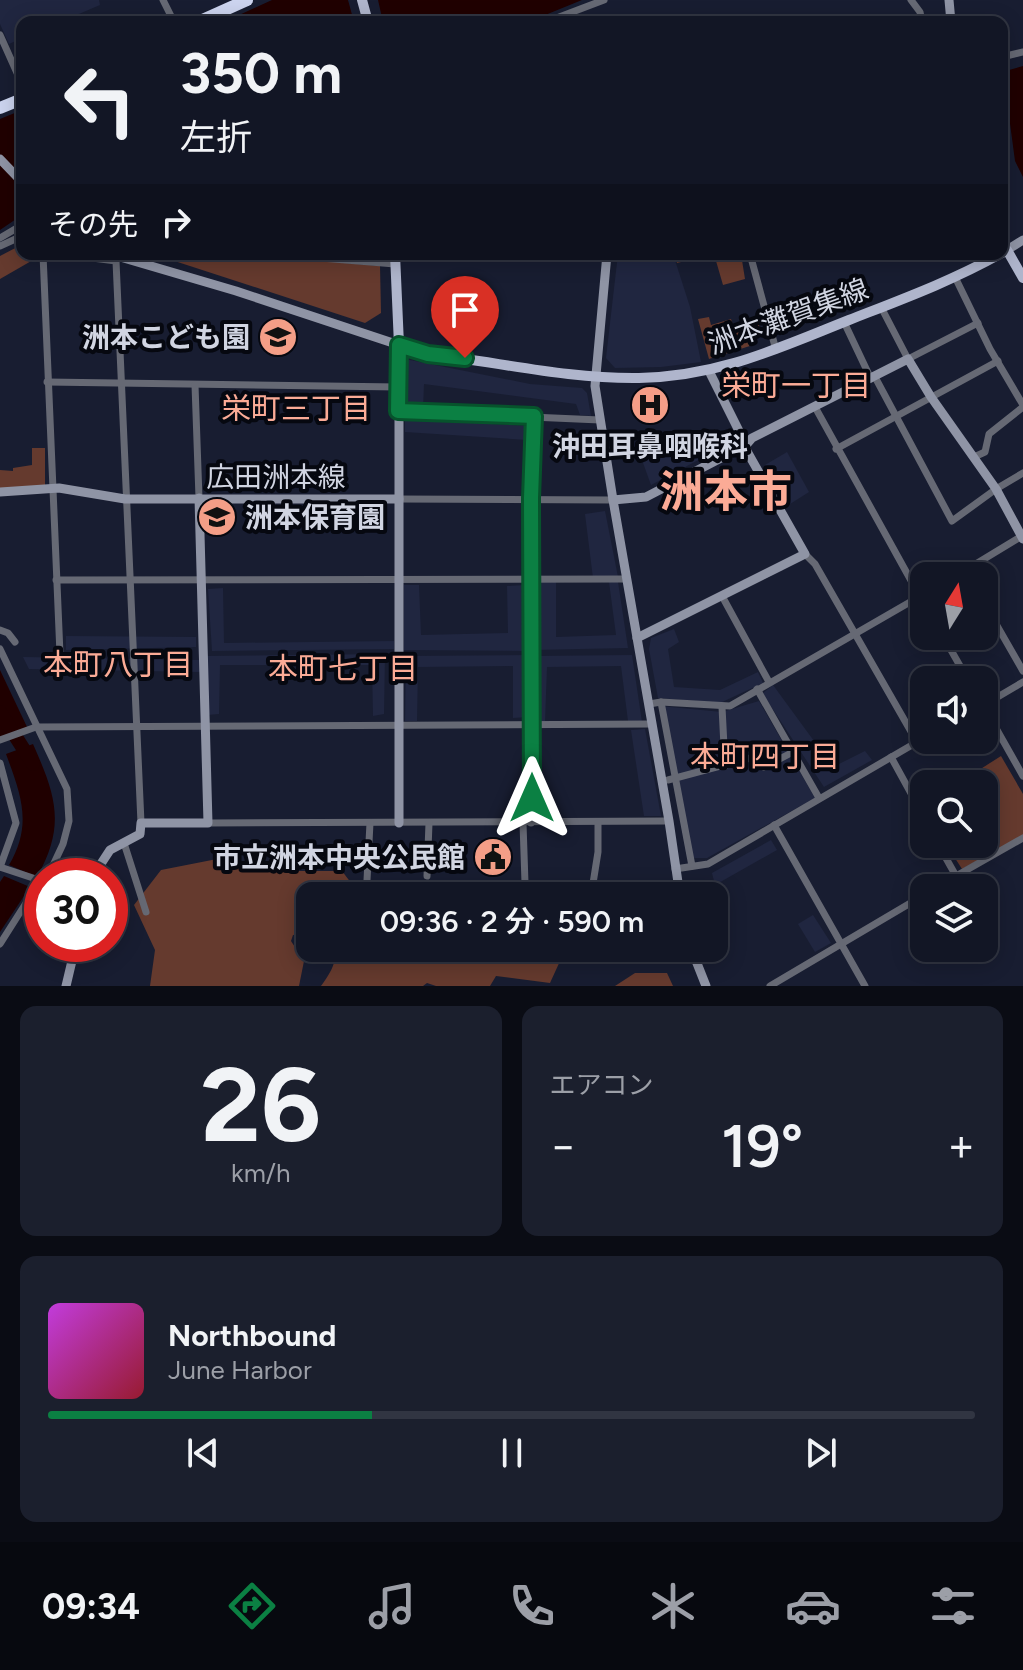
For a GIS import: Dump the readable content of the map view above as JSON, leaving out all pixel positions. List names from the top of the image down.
{
  "streets": {
    "main road": ["洲本灘賀集線"],
    "street": ["広田洲本線"]
  },
  "districts": [
    "栄町一丁目",
    "栄町三丁目",
    "洲本市",
    "本町八丁目",
    "本町七丁目",
    "本町四丁目"
  ],
  "places": {
    "school or university": ["洲本こども園", "洲本保育園"],
    "hospital": ["沖田耳鼻咽喉科"],
    "public building": ["市立洲本中央公民館"]
  },
  "north": "top",
  "page": {
    "turn": ["350 m", "左折"],
    "then": "その先",
    "limit": "30",
    "trip": "09:36 · 2 分 · 590 m",
    "tile": [
      ["26", "km/h"],
      "エアコン"
    ],
    "heat": ["−", "19°", "+"],
    "song": ["Northbound", "June Harbor"],
    "tabs": "09:34"
  }
}
